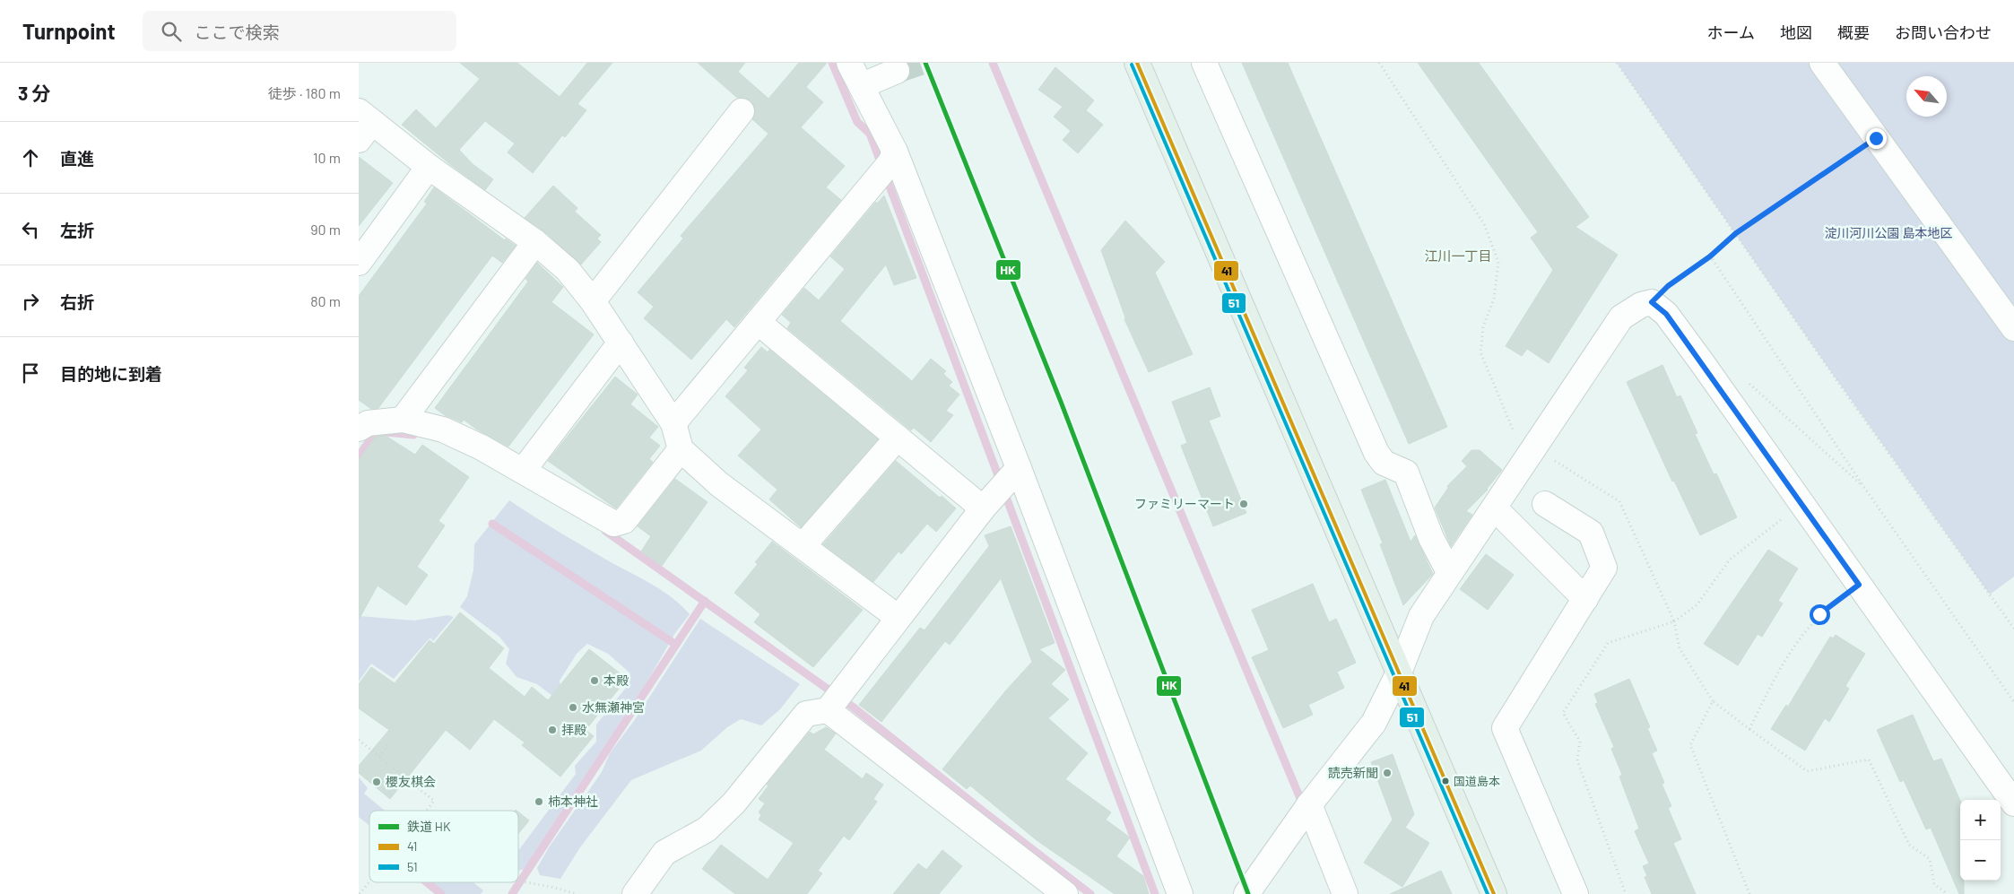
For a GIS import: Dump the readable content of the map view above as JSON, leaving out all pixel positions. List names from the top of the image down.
{
  "districts": ["江川一丁目"],
  "parks": ["淀川河川公園 島本地区"],
  "places": [
    "ファミリーマート",
    "本殿",
    "水無瀬神宮",
    "拝殿",
    "読売新聞",
    "国道島本",
    "櫻友棋会",
    "柿本神社"
  ],
  "lines": ["rail line HK", "transit line 41", "transit line 51"],
  "legend": ["鉄道 HK", "41", "51"],
  "north": "top left",
  "page": {
    "header": "Turnpoint",
    "search": "ここで検索",
    "nav": [
      "ホーム",
      "地図",
      "概要",
      "お問い合わせ"
    ],
    "heading": ["3 分", "徒歩 · 180 m"],
    "list": [
      ["直進", "10 m"],
      ["左折", "90 m"],
      ["右折", "80 m"],
      "目的地に到着"
    ],
    "map_buttons": ["+", "−"]
  }
}
